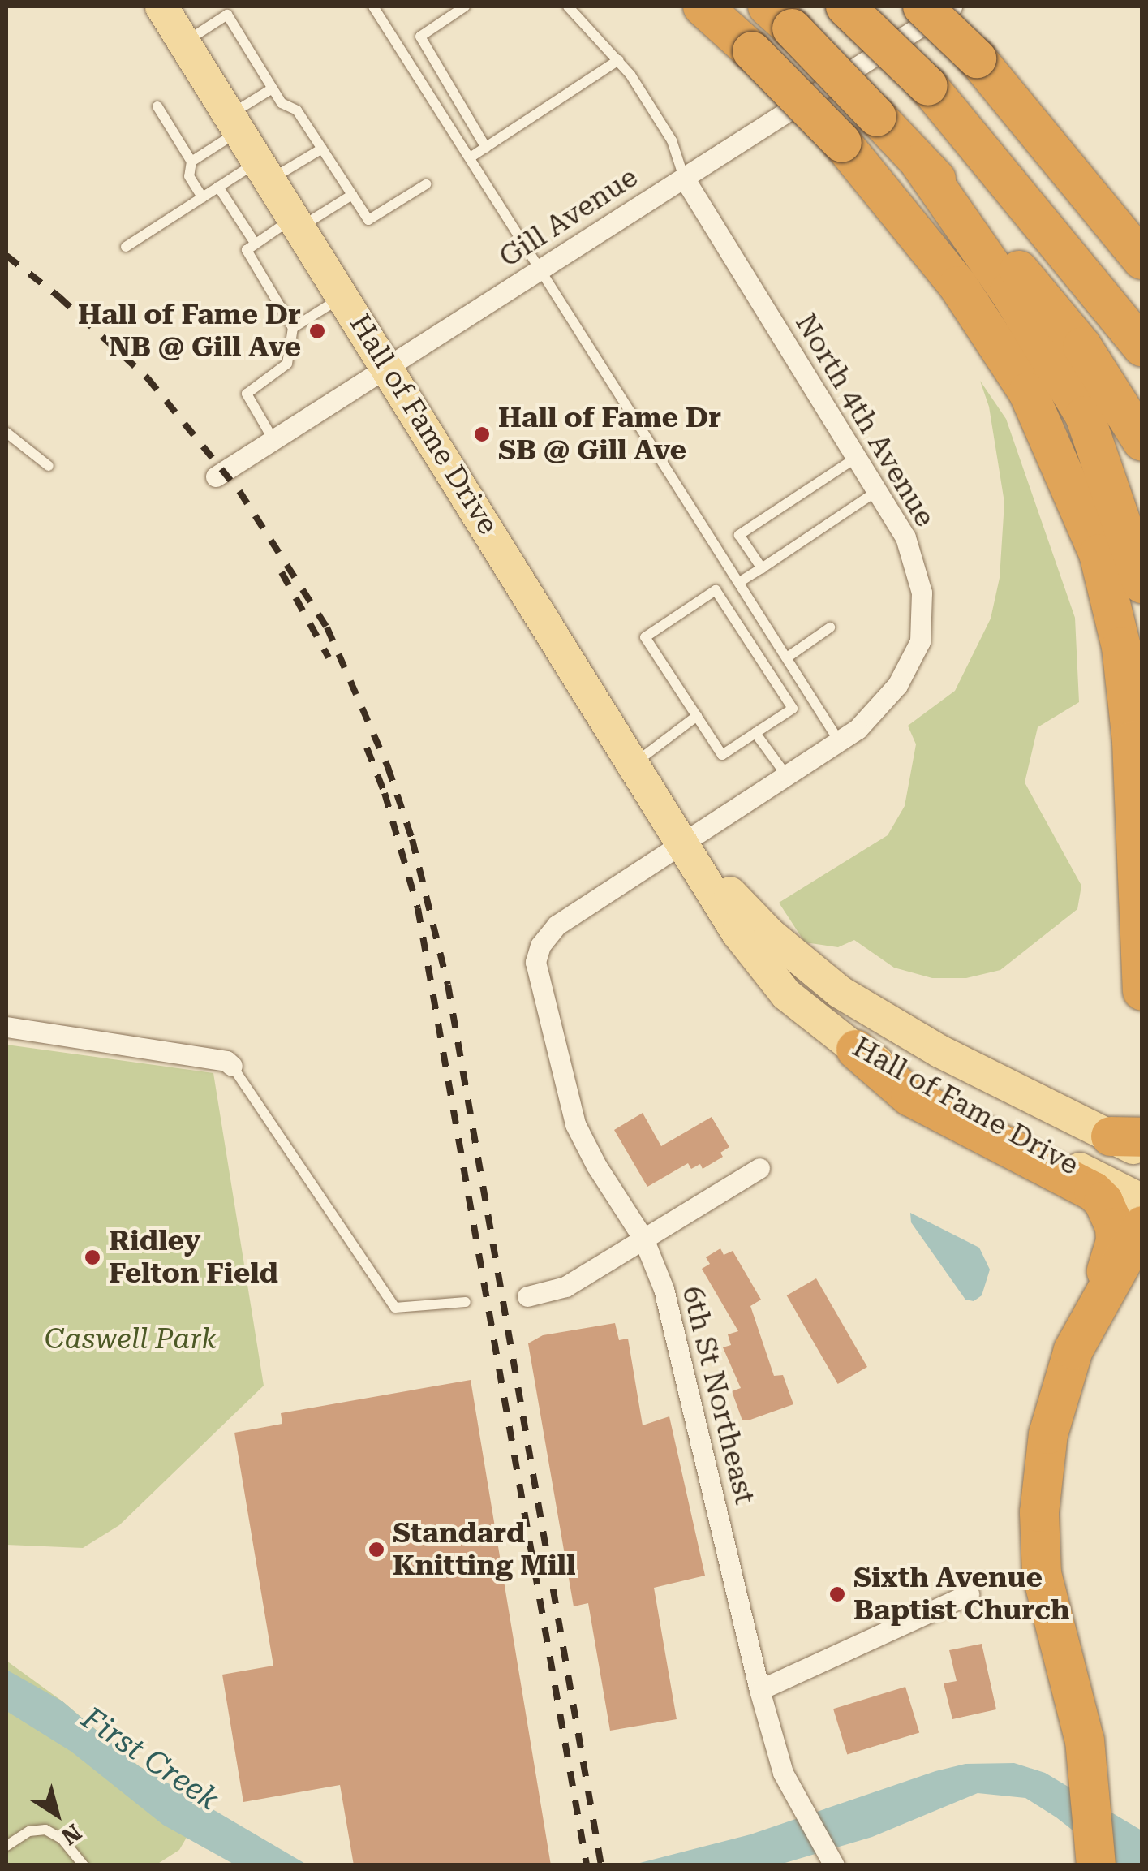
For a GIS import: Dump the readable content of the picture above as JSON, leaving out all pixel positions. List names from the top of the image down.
{
  "streets": {
    "main road": ["Hall of Fame Drive"],
    "street": ["Gill Avenue", "North 4th Avenue", "6th St Northeast"]
  },
  "crossings": [
    ["Gill Avenue", "North 4th Avenue"],
    ["Gill Avenue", "Hall of Fame Drive"],
    ["North 4th Avenue", "Hall of Fame Drive"],
    ["North 4th Avenue", "6th St Northeast"]
  ],
  "water": ["First Creek"],
  "parks": ["Caswell Park"],
  "places": [
    "Hall of Fame Dr NB @ Gill Ave",
    "Hall of Fame Dr SB @ Gill Ave",
    "Ridley Felton Field",
    "Standard Knitting Mill",
    "Sixth Avenue Baptist Church"
  ],
  "north": "bottom right"
}
